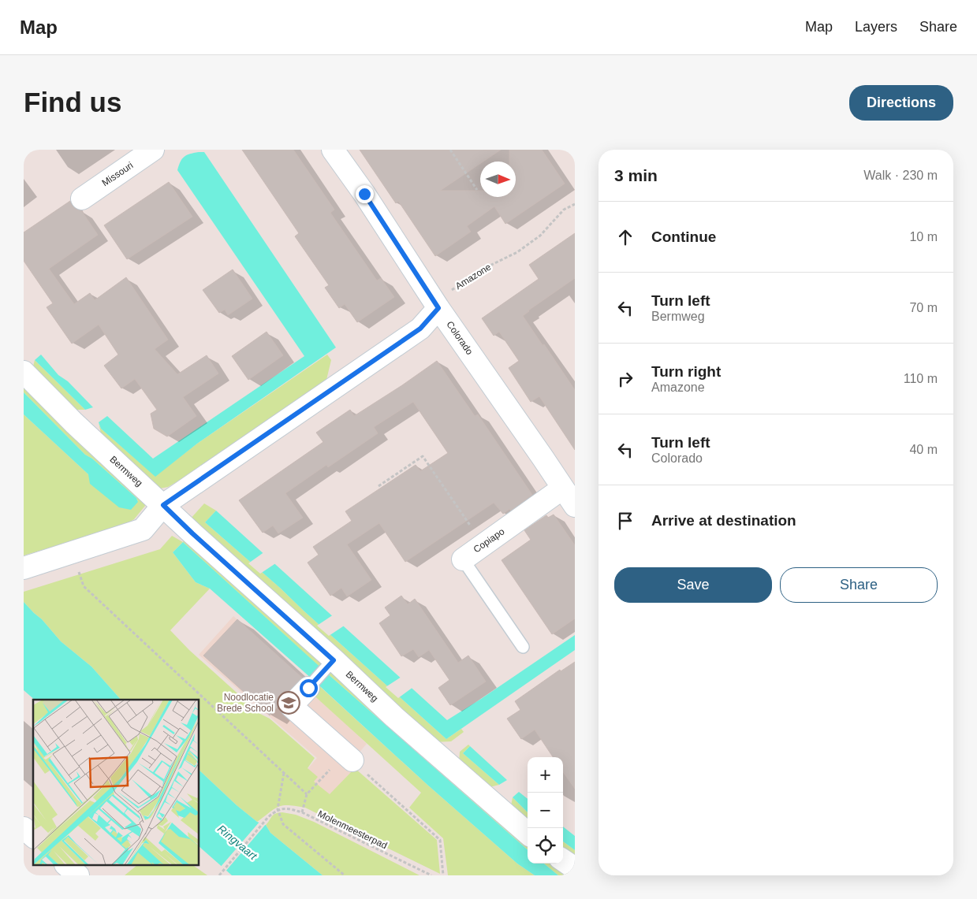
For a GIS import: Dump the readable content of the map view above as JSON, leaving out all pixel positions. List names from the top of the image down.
{
  "streets": {
    "street": [
      "Missouri",
      "Colorado",
      "Bermweg",
      "Copiapo"
    ],
    "path": ["Amazone", "Molenmeesterpad"]
  },
  "crossings": [
    ["Amazone", "Colorado"],
    ["Colorado", "Copiapo"]
  ],
  "water": ["Ringvaart"],
  "places": {
    "school or university": ["Noodlocatie Brede School"]
  },
  "north": "right",
  "page": {
    "header": "Map",
    "nav": ["Map", "Layers", "Share"],
    "buttons": [
      "Directions",
      ["Save", "Share"]
    ],
    "title": "Find us",
    "heading": ["3 min", "Walk · 230 m"],
    "list": [
      ["Continue", "10 m"],
      ["Turn left", "Bermweg", "70 m"],
      ["Turn right", "Amazone", "110 m"],
      ["Turn left", "Colorado", "40 m"],
      "Arrive at destination"
    ],
    "map_buttons": ["+", "−"]
  }
}
